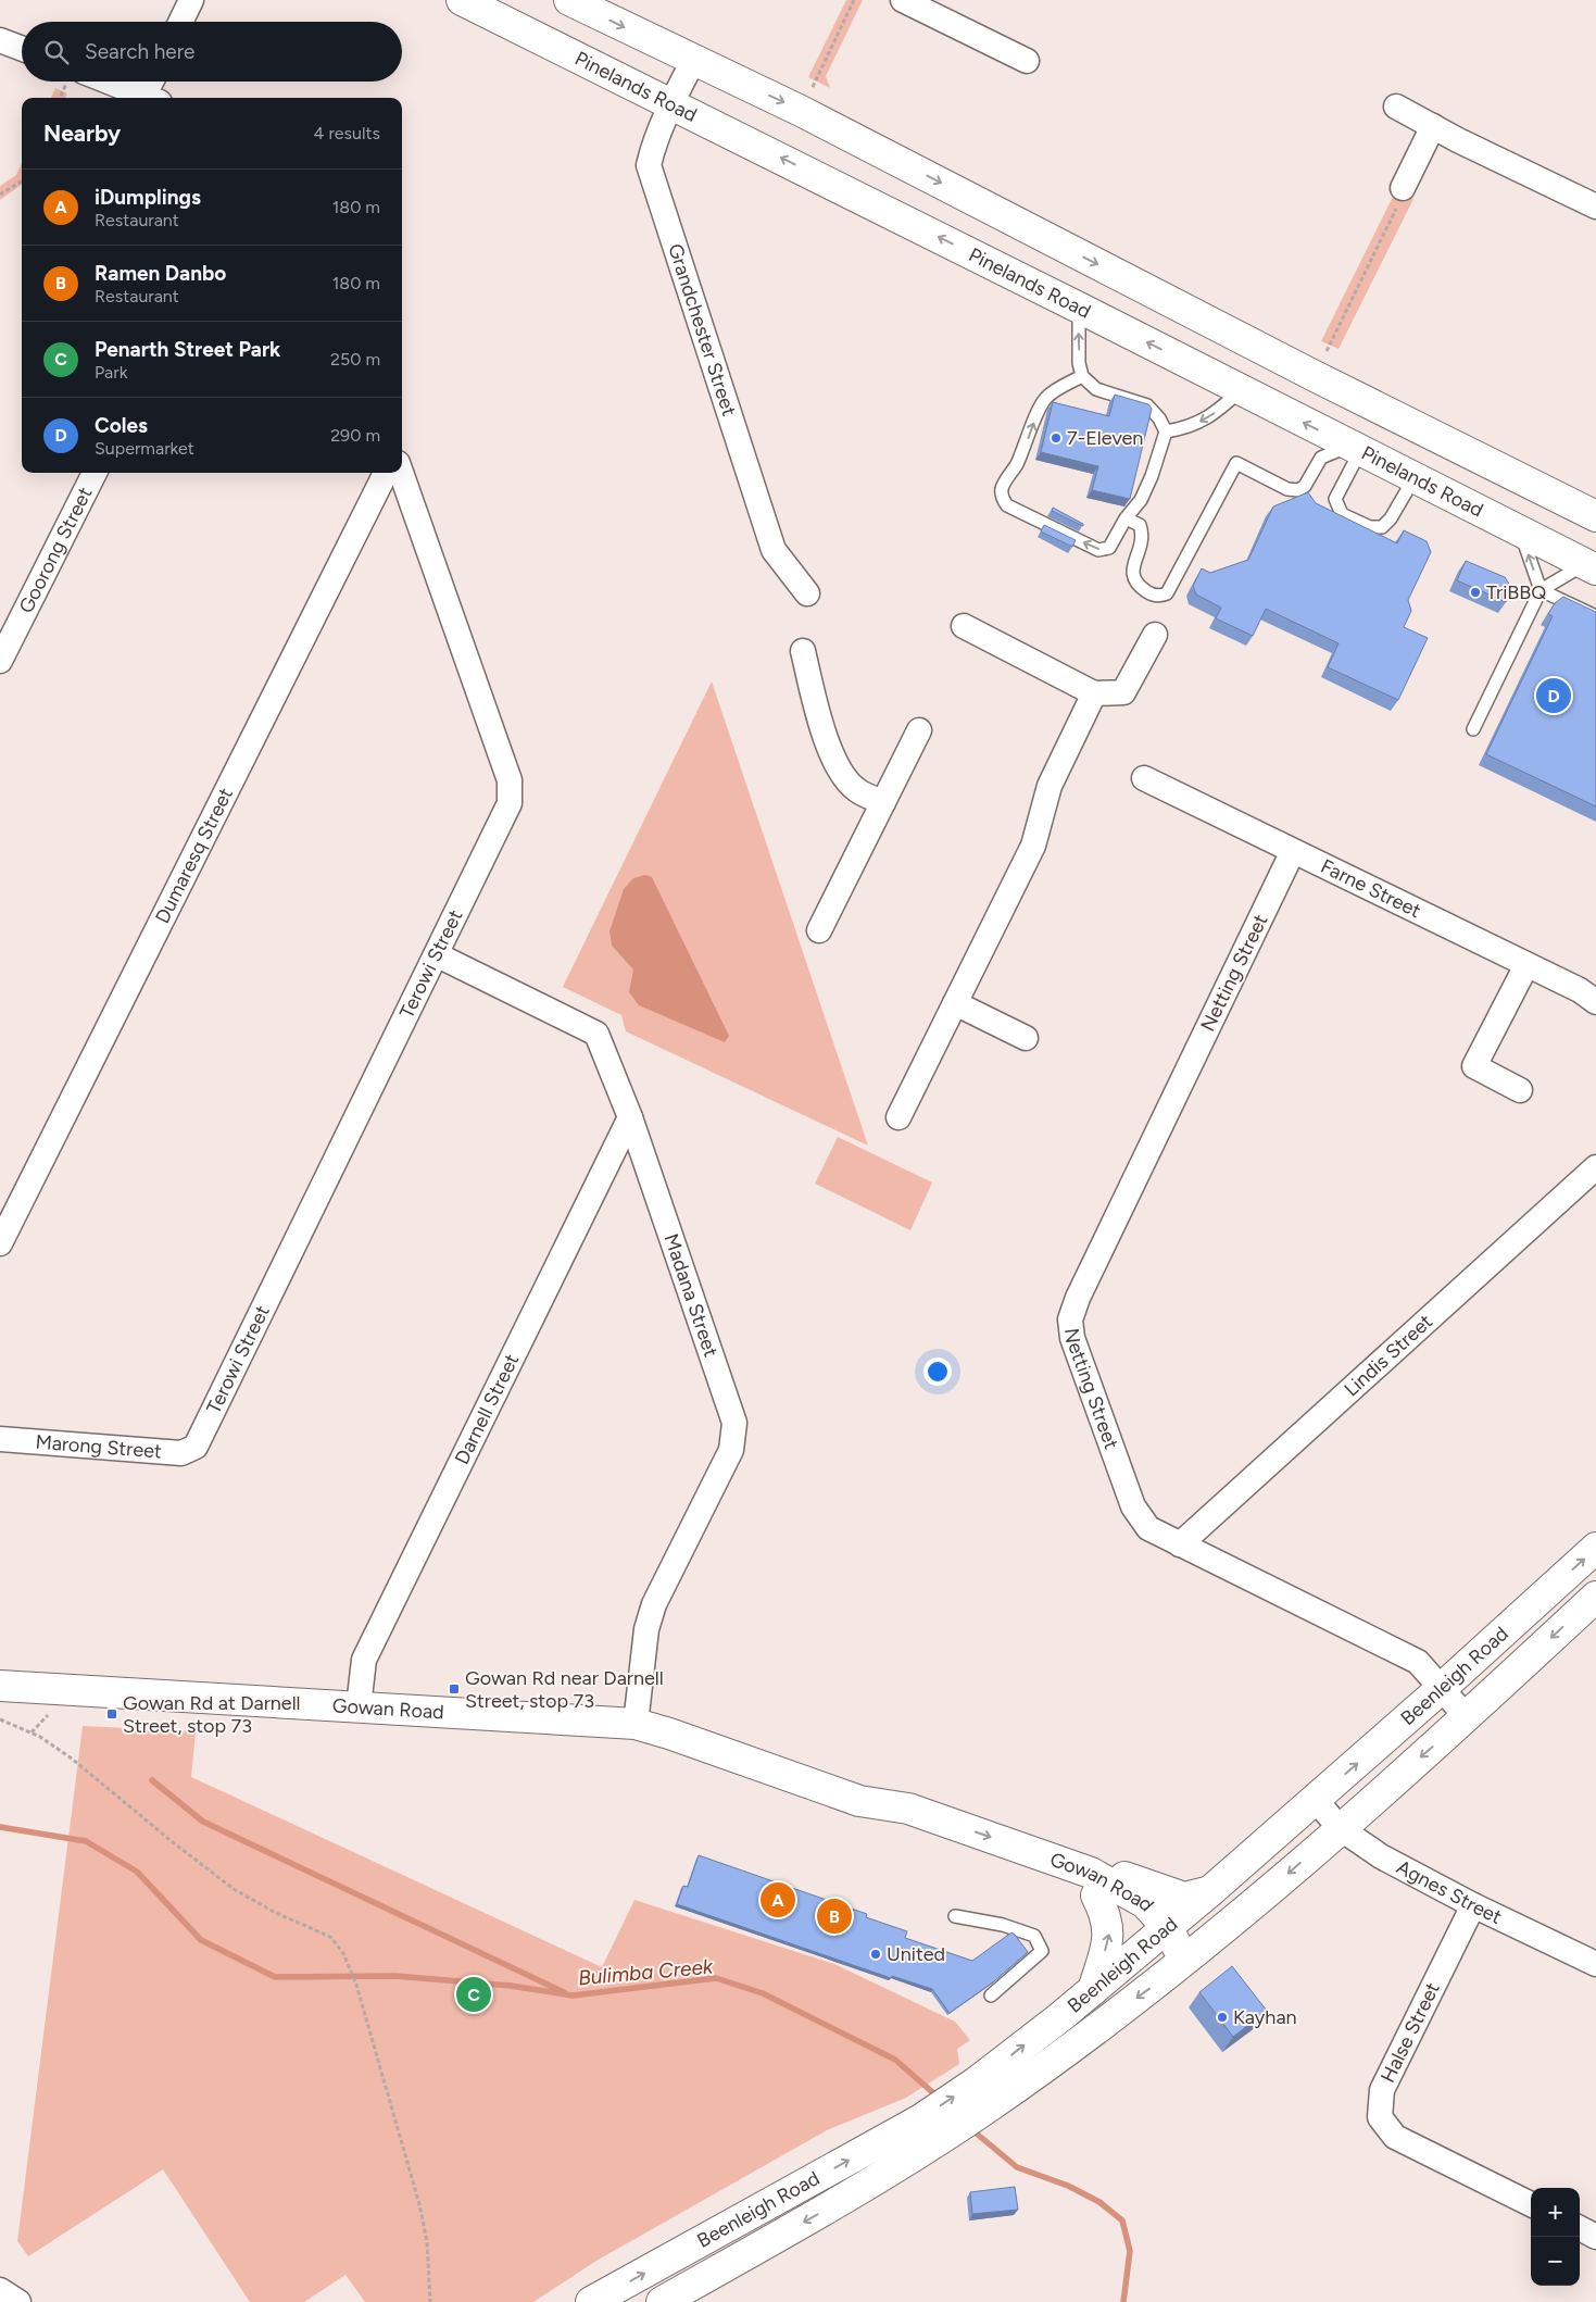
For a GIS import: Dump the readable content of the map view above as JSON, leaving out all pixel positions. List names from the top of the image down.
{
  "streets": {
    "main road": ["Pinelands Road", "Beenleigh Road", "Gowan Road"],
    "street": [
      "Grandchester Street",
      "Goorong Street",
      "Dumaresq Street",
      "Farne Street",
      "Terowi Street",
      "Netting Street",
      "Madana Street",
      "Lindis Street",
      "Darnell Street",
      "Marong Street",
      "Agnes Street",
      "Halse Street"
    ]
  },
  "crossings": [
    ["Pinelands Road", "Grandchester Street"],
    ["Farne Street", "Netting Street"],
    ["Terowi Street", "Madana Street"],
    ["Terowi Street", "Marong Street"],
    ["Netting Street", "Lindis Street"],
    ["Netting Street", "Beenleigh Road"],
    ["Madana Street", "Darnell Street"],
    ["Madana Street", "Gowan Road"],
    ["Darnell Street", "Gowan Road"],
    ["Beenleigh Road", "Gowan Road"],
    ["Beenleigh Road", "Agnes Street"],
    ["Agnes Street", "Halse Street"]
  ],
  "water": ["Bulimba Creek"],
  "places": {
    "other": [
      "7-Eleven",
      "TriBBQ",
      "United",
      "Kayhan"
    ],
    "transit": ["Gowan Rd near Darnell Street, stop 73", "Gowan Rd at Darnell Street, stop 73"]
  },
  "page": {
    "search": "Search here",
    "heading": ["Nearby", "4 results"],
    "list": [
      {
        "mark": "A",
        "name": "iDumplings",
        "note": "Restaurant",
        "value": "180 m"
      },
      {
        "mark": "B",
        "name": "Ramen Danbo",
        "note": "Restaurant",
        "value": "180 m"
      },
      {
        "mark": "C",
        "name": "Penarth Street Park",
        "note": "Park",
        "value": "250 m"
      },
      {
        "mark": "D",
        "name": "Coles",
        "note": "Supermarket",
        "value": "290 m"
      }
    ],
    "pins": [
      "D",
      "A",
      "B",
      "C"
    ],
    "map_buttons": ["+", "−"]
  }
}
